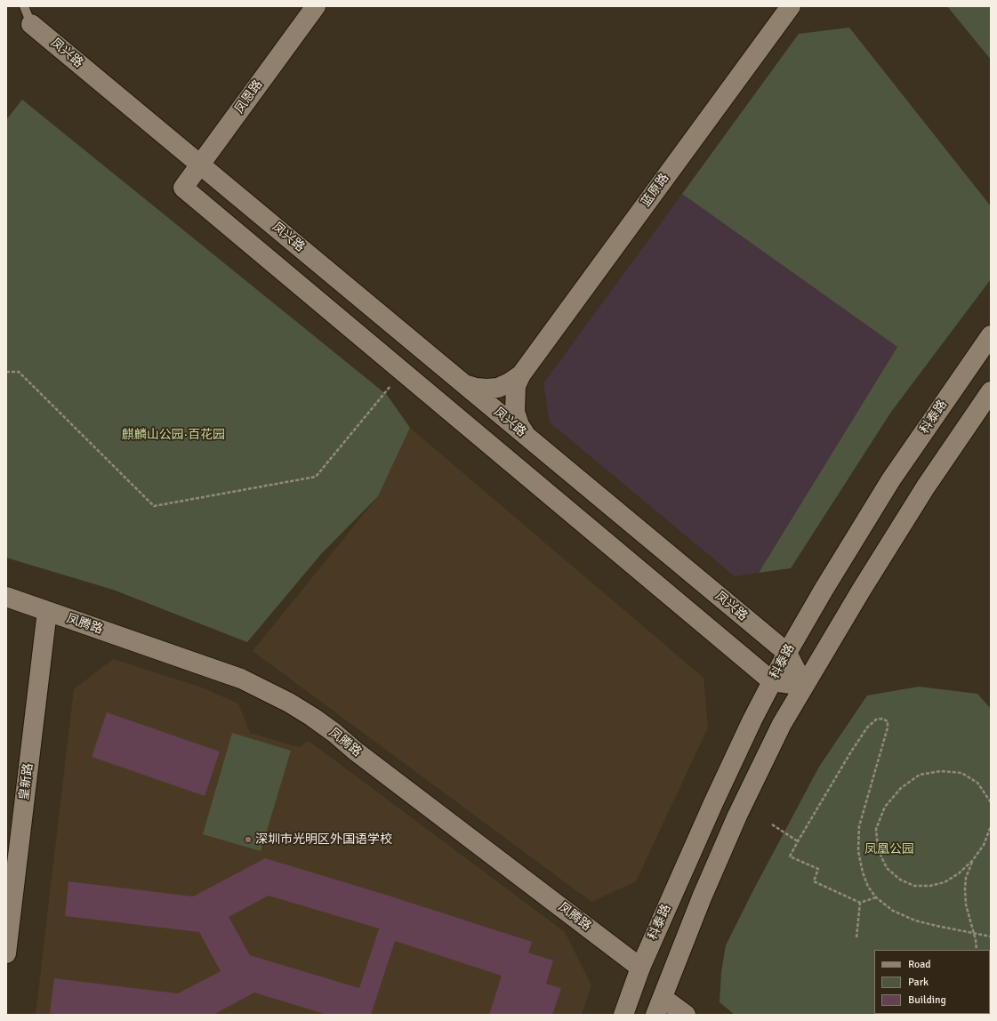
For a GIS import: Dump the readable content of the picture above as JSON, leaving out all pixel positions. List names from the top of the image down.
{
  "streets": {
    "street": [
      "凤兴路",
      "凤恩路",
      "蓝原路",
      "科泰路",
      "凤腾路",
      "皇新路"
    ]
  },
  "crossings": [
    ["凤兴路", "凤恩路"],
    ["凤兴路", "蓝原路"],
    ["凤兴路", "科泰路"],
    ["科泰路", "凤腾路"],
    ["凤腾路", "皇新路"]
  ],
  "parks": ["麒麟山公园·百花园", "凤凰公园"],
  "places": ["深圳市光明区外国语学校"],
  "legend": ["Road", "Park", "Building"]
}
